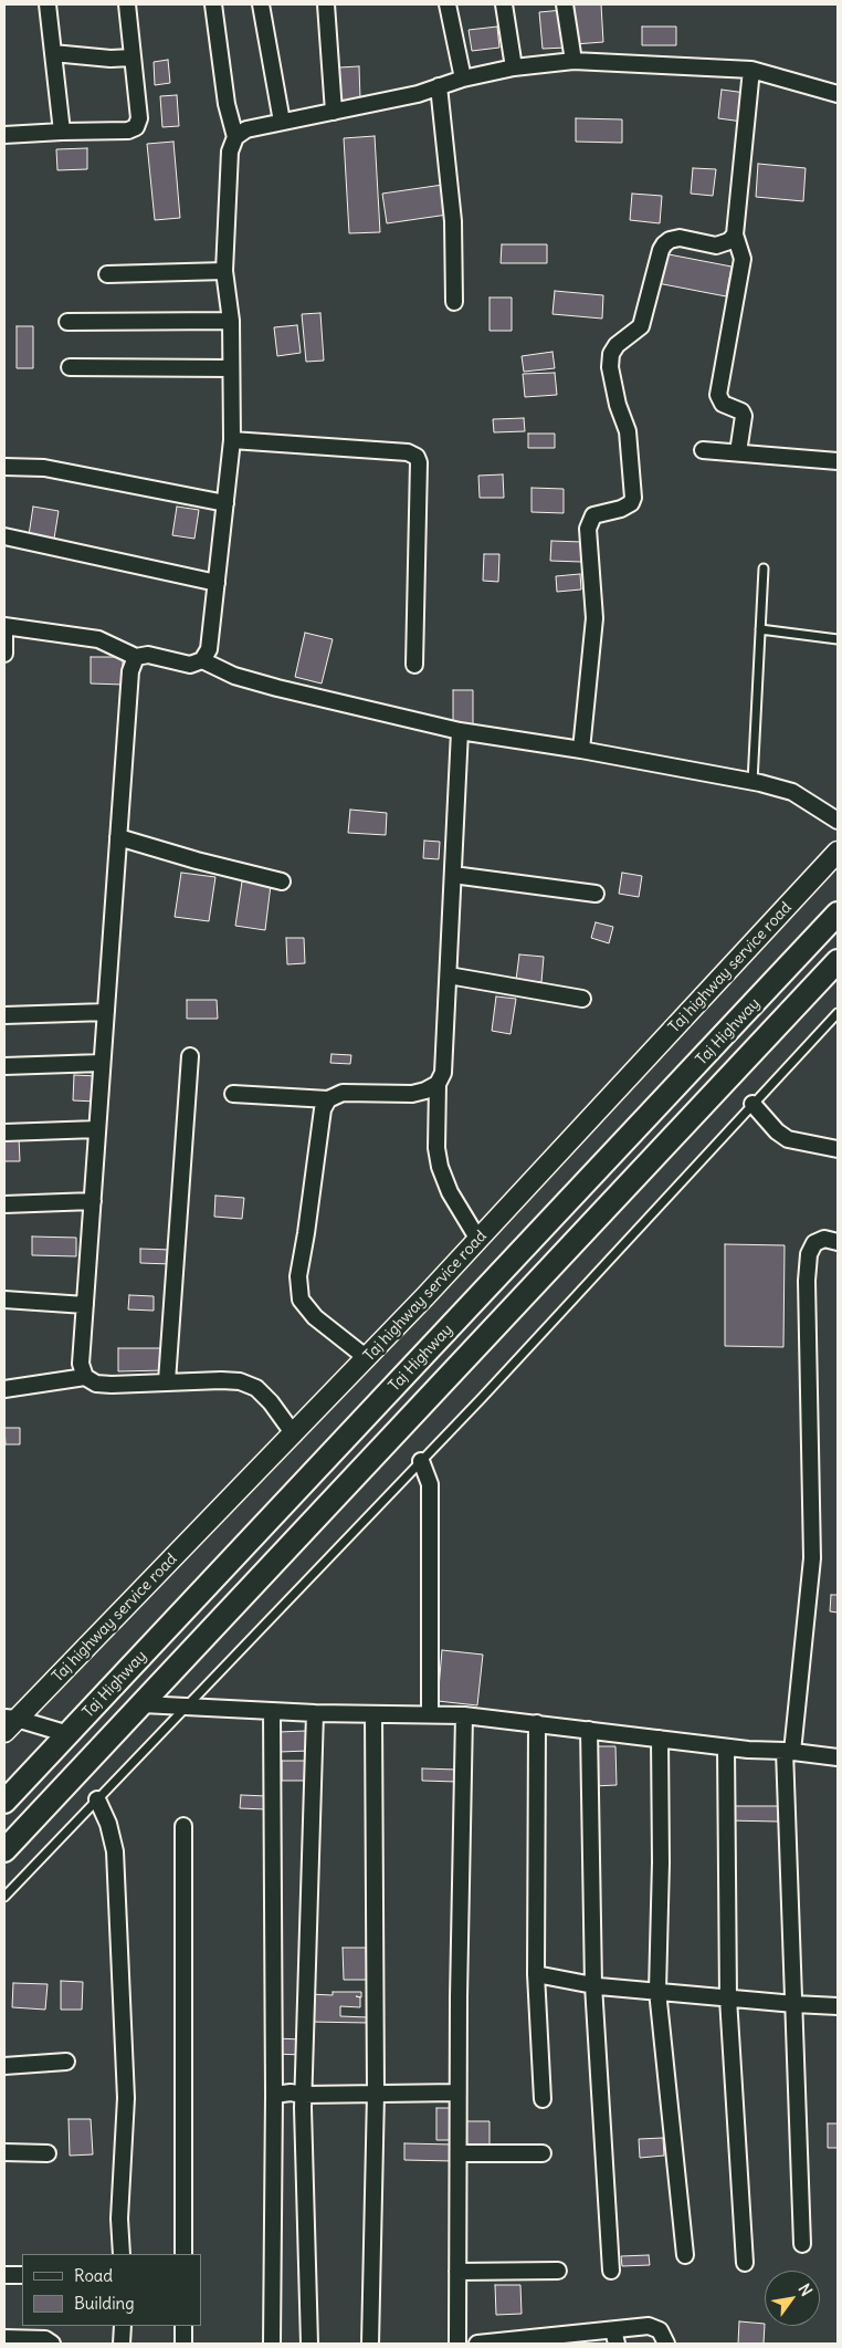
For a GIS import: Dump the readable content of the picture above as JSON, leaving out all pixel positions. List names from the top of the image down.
{
  "streets": {
    "main road": ["Taj Highway"],
    "street": ["Taj highway service road"]
  },
  "legend": ["Road", "Building"],
  "north": "top right"
}
